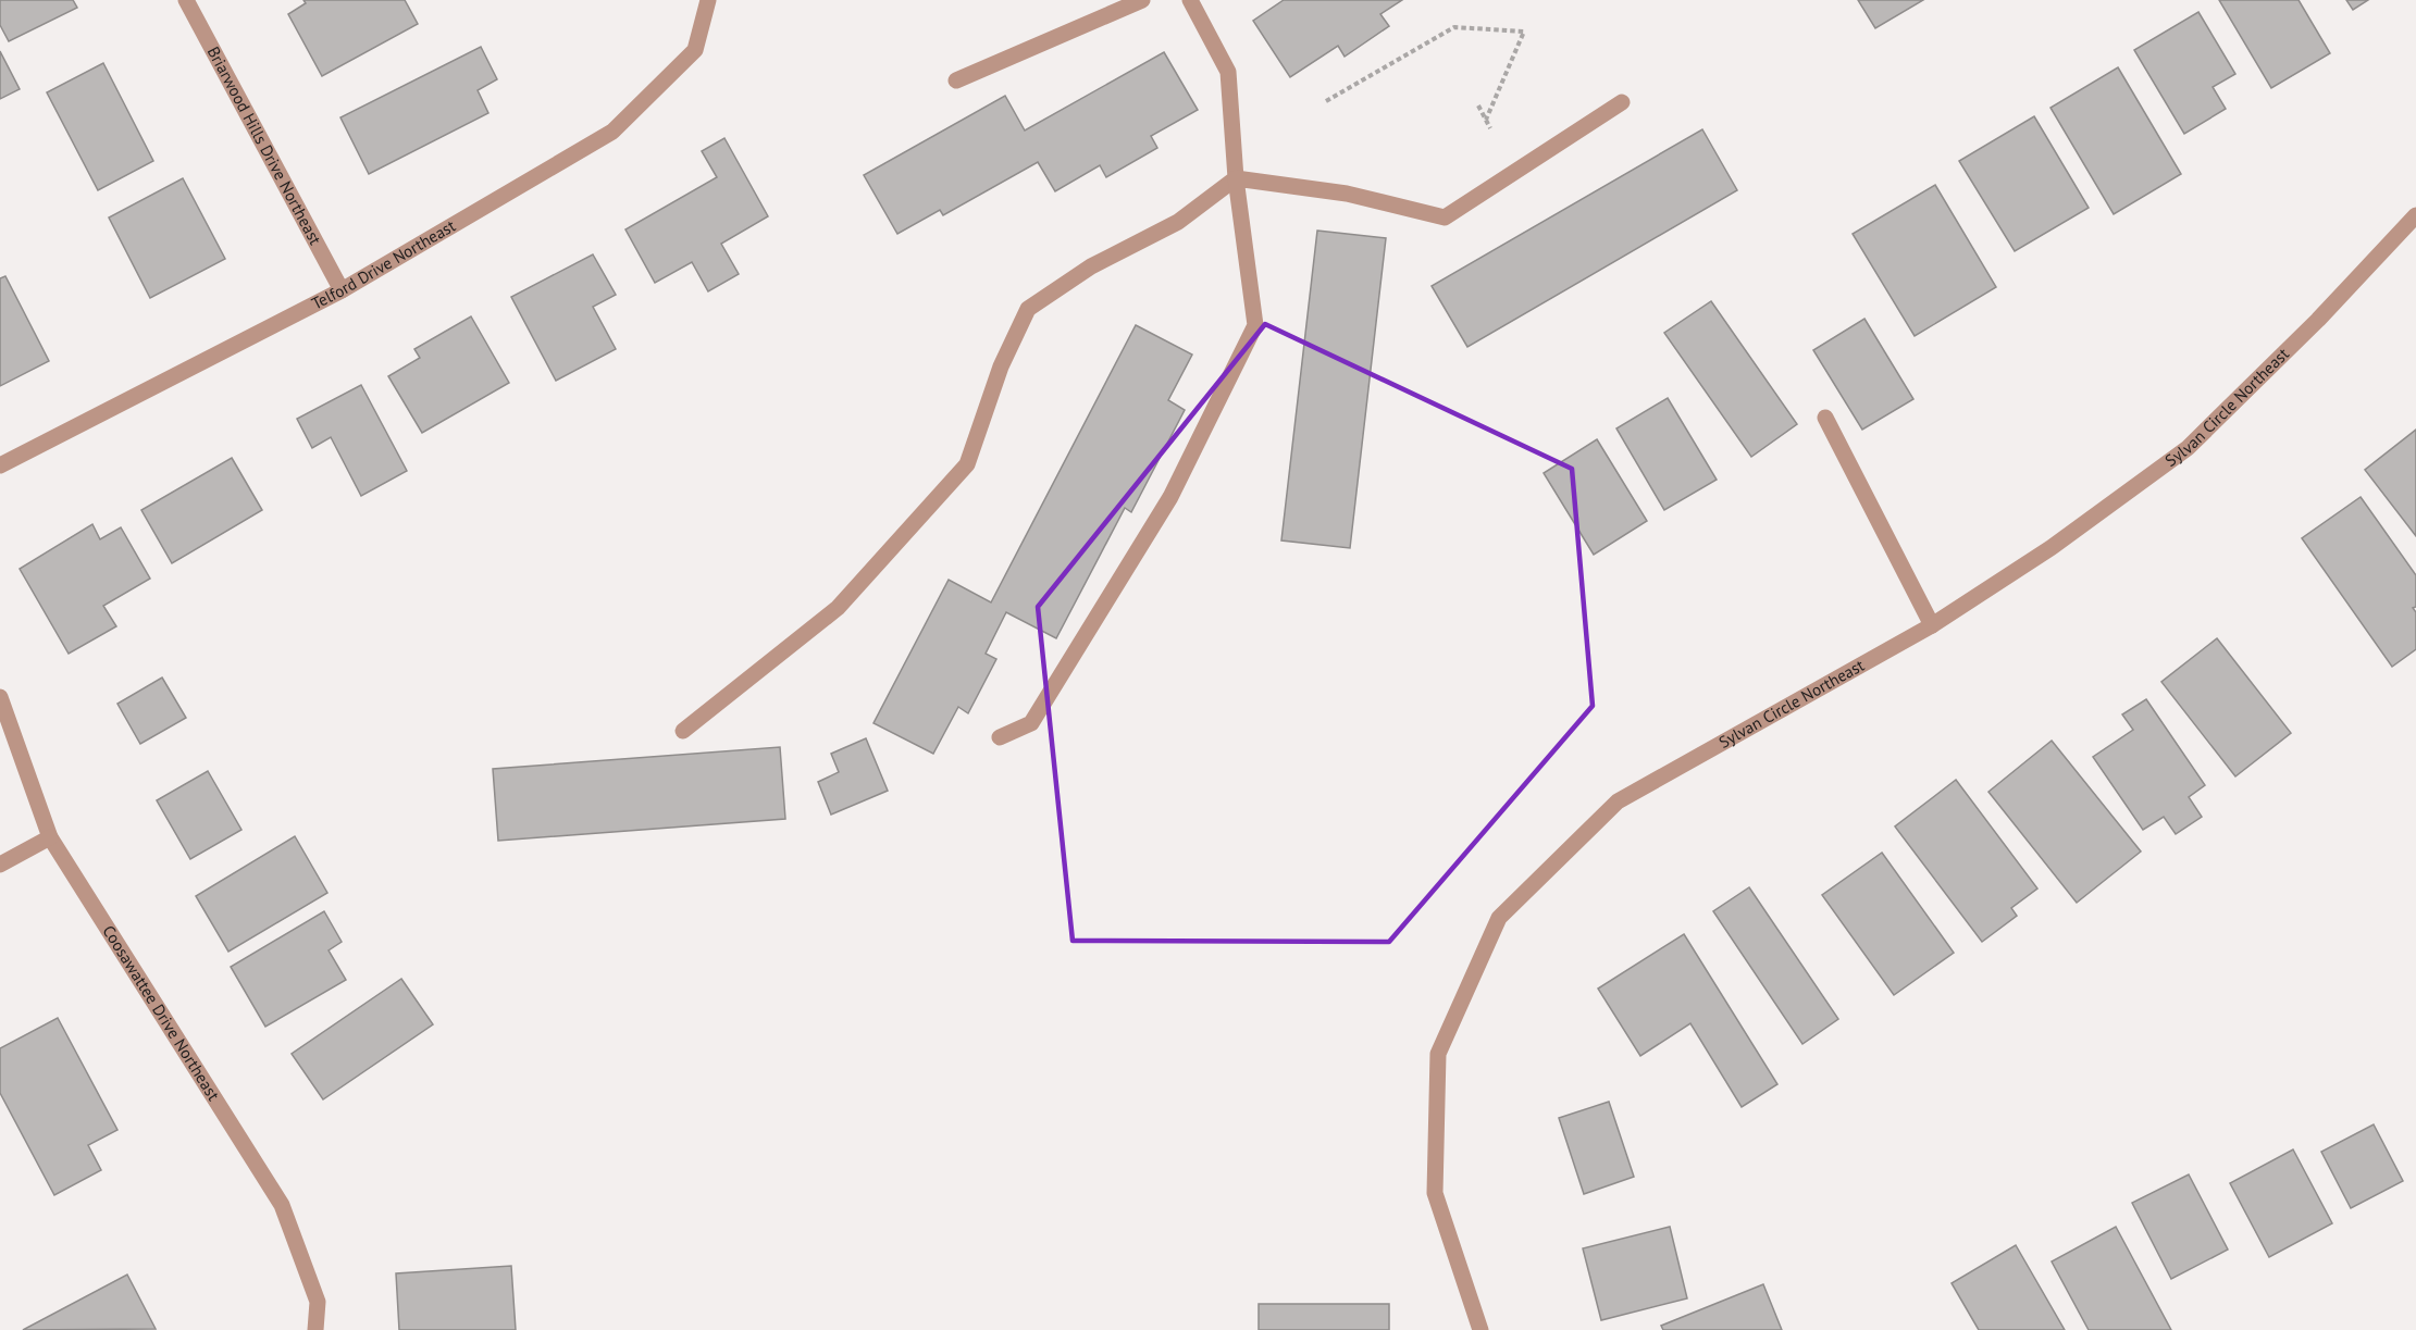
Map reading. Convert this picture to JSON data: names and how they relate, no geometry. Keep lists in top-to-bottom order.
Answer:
{
  "streets": {
    "street": [
      "Briarwood Hills Drive Northeast",
      "Telford Drive Northeast",
      "Sylvan Circle Northeast",
      "Coosawattee Drive Northeast"
    ]
  },
  "crossings": [
    ["Briarwood Hills Drive Northeast", "Telford Drive Northeast"]
  ]
}
